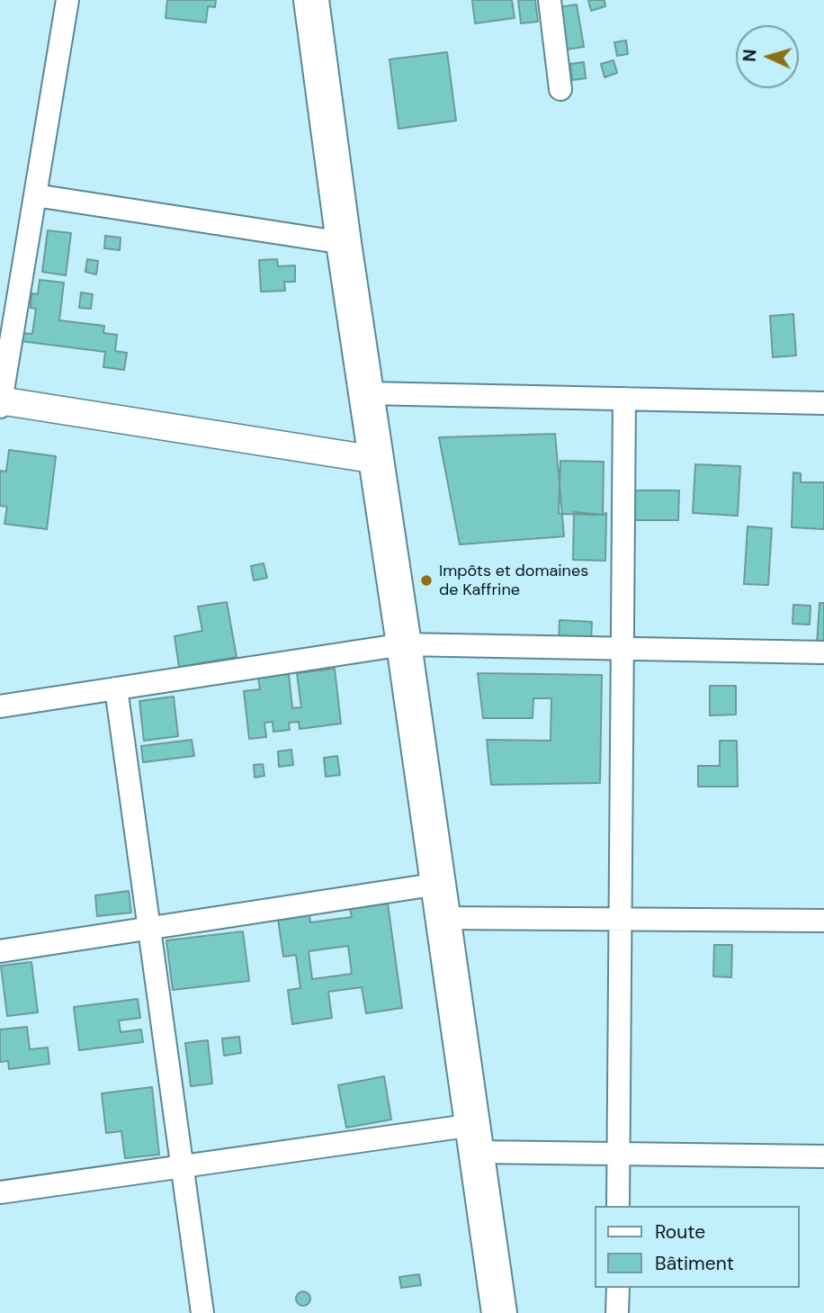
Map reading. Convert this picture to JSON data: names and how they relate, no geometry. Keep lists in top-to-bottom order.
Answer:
{
  "places": ["Impôts et domaines de Kaffrine"],
  "legend": ["Route", "Bâtiment"],
  "north": "left"
}
